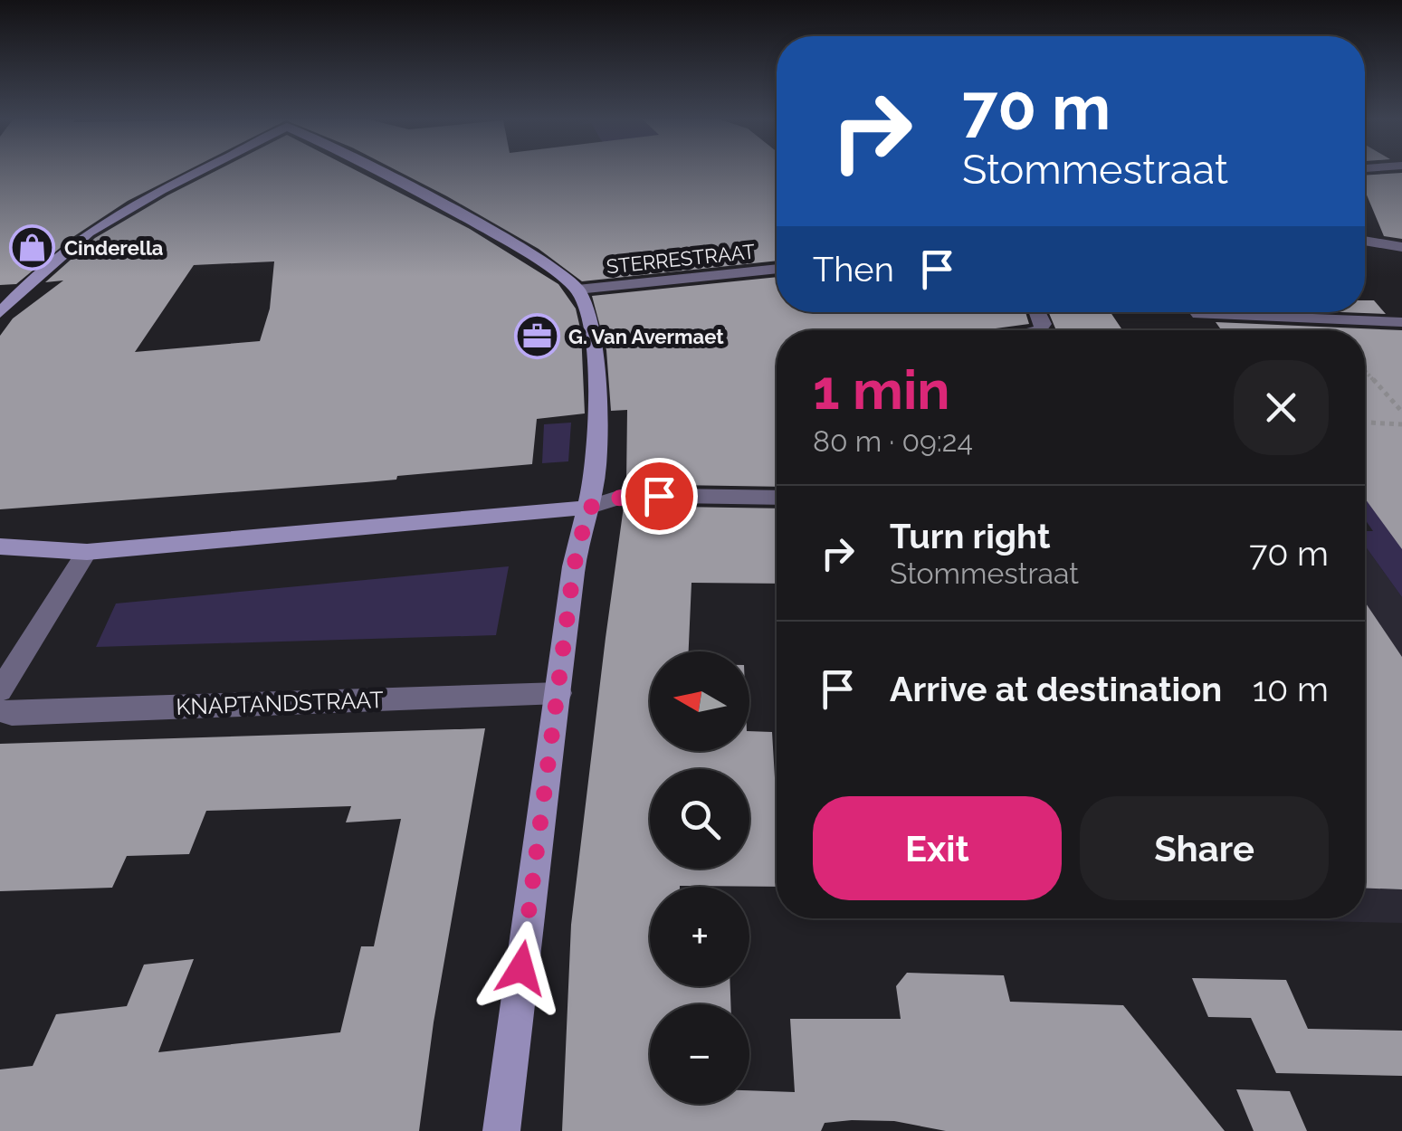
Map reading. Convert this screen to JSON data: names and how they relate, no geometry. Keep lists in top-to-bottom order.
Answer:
{
  "streets": {
    "street": ["STERRESTRAAT", "KNAPTANDSTRAAT"]
  },
  "places": {
    "shop": ["Cinderella"],
    "office": ["G. Van Avermaet"]
  },
  "north": "left",
  "page": {
    "turn": ["70 m", "Stommestraat"],
    "then": "Then",
    "heading": ["1 min", "80 m · 09:24"],
    "list": [
      {
        "name": "Turn right",
        "note": "Stommestraat",
        "value": "70 m"
      },
      {
        "name": "Arrive at destination",
        "value": "10 m"
      }
    ],
    "map_buttons": ["+", "−"],
    "buttons": ["Exit", "Share"]
  }
}
